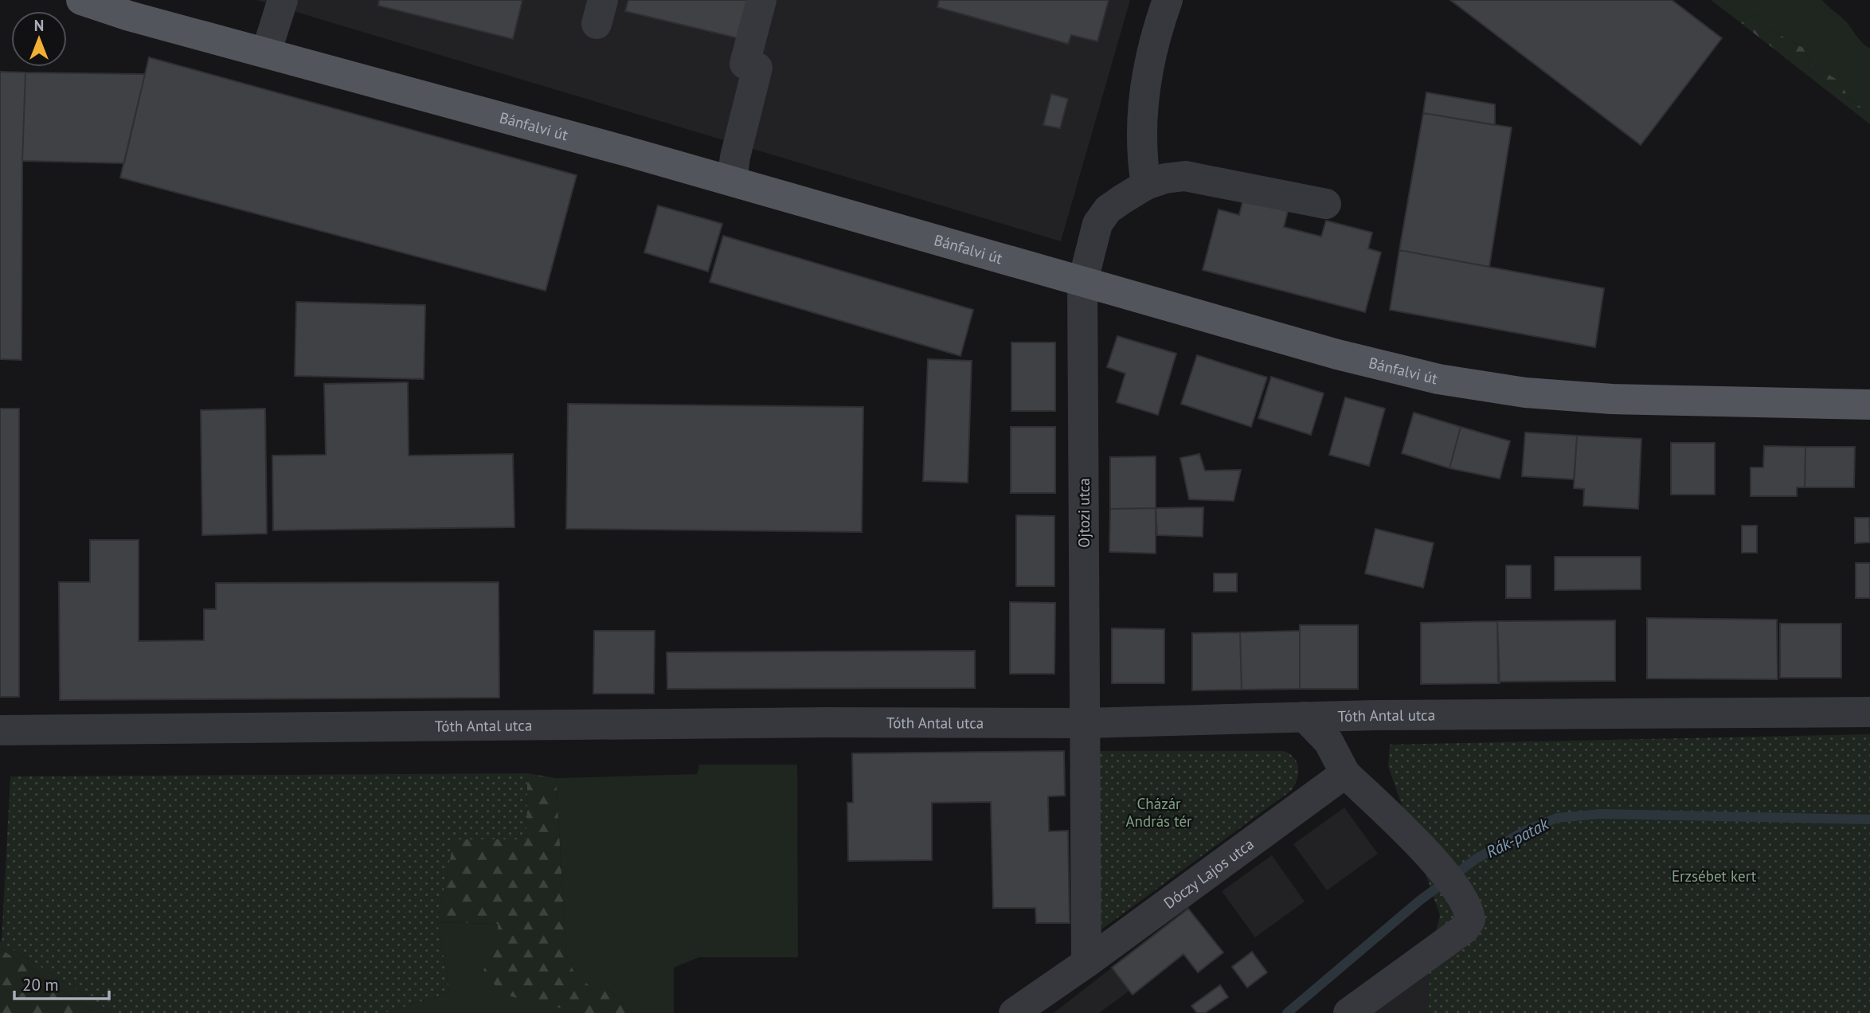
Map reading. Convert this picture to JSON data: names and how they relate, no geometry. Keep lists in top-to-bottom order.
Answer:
{
  "streets": {
    "main road": ["Bánfalvi út"],
    "street": ["Ojtozi utca", "Tóth Antal utca", "Dóczy Lajos utca"]
  },
  "crossings": [
    ["Bánfalvi út", "Ojtozi utca"],
    ["Ojtozi utca", "Tóth Antal utca"],
    ["Ojtozi utca", "Dóczy Lajos utca"]
  ],
  "water": ["Rák-patak"],
  "parks": ["Cházár András tér", "Erzsébet kert"],
  "scale_bar": "20 m",
  "north": "top"
}
